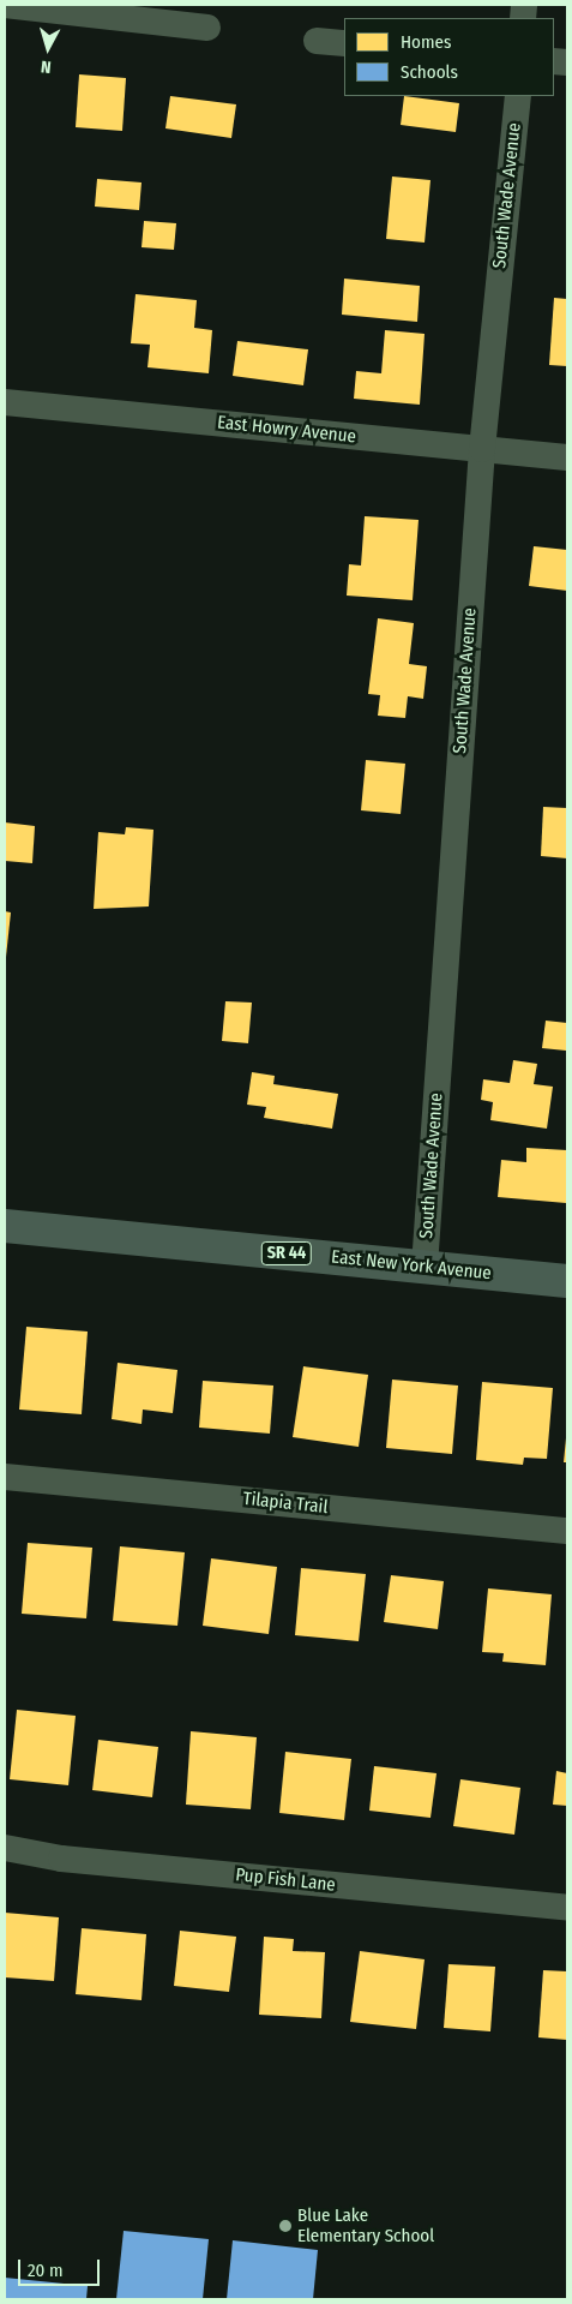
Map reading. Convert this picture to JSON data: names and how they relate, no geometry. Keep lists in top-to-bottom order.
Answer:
{
  "streets": {
    "main road": ["SR 44", "East New York Avenue"],
    "street": [
      "South Wade Avenue",
      "East Howry Avenue",
      "Tilapia Trail",
      "Pup Fish Lane"
    ]
  },
  "crossings": [
    ["South Wade Avenue", "East Howry Avenue"],
    ["South Wade Avenue", "East New York Avenue"]
  ],
  "places": ["Blue Lake Elementary School"],
  "legend": ["Homes", "Schools"],
  "scale_bar": "20 m",
  "north": "bottom"
}
